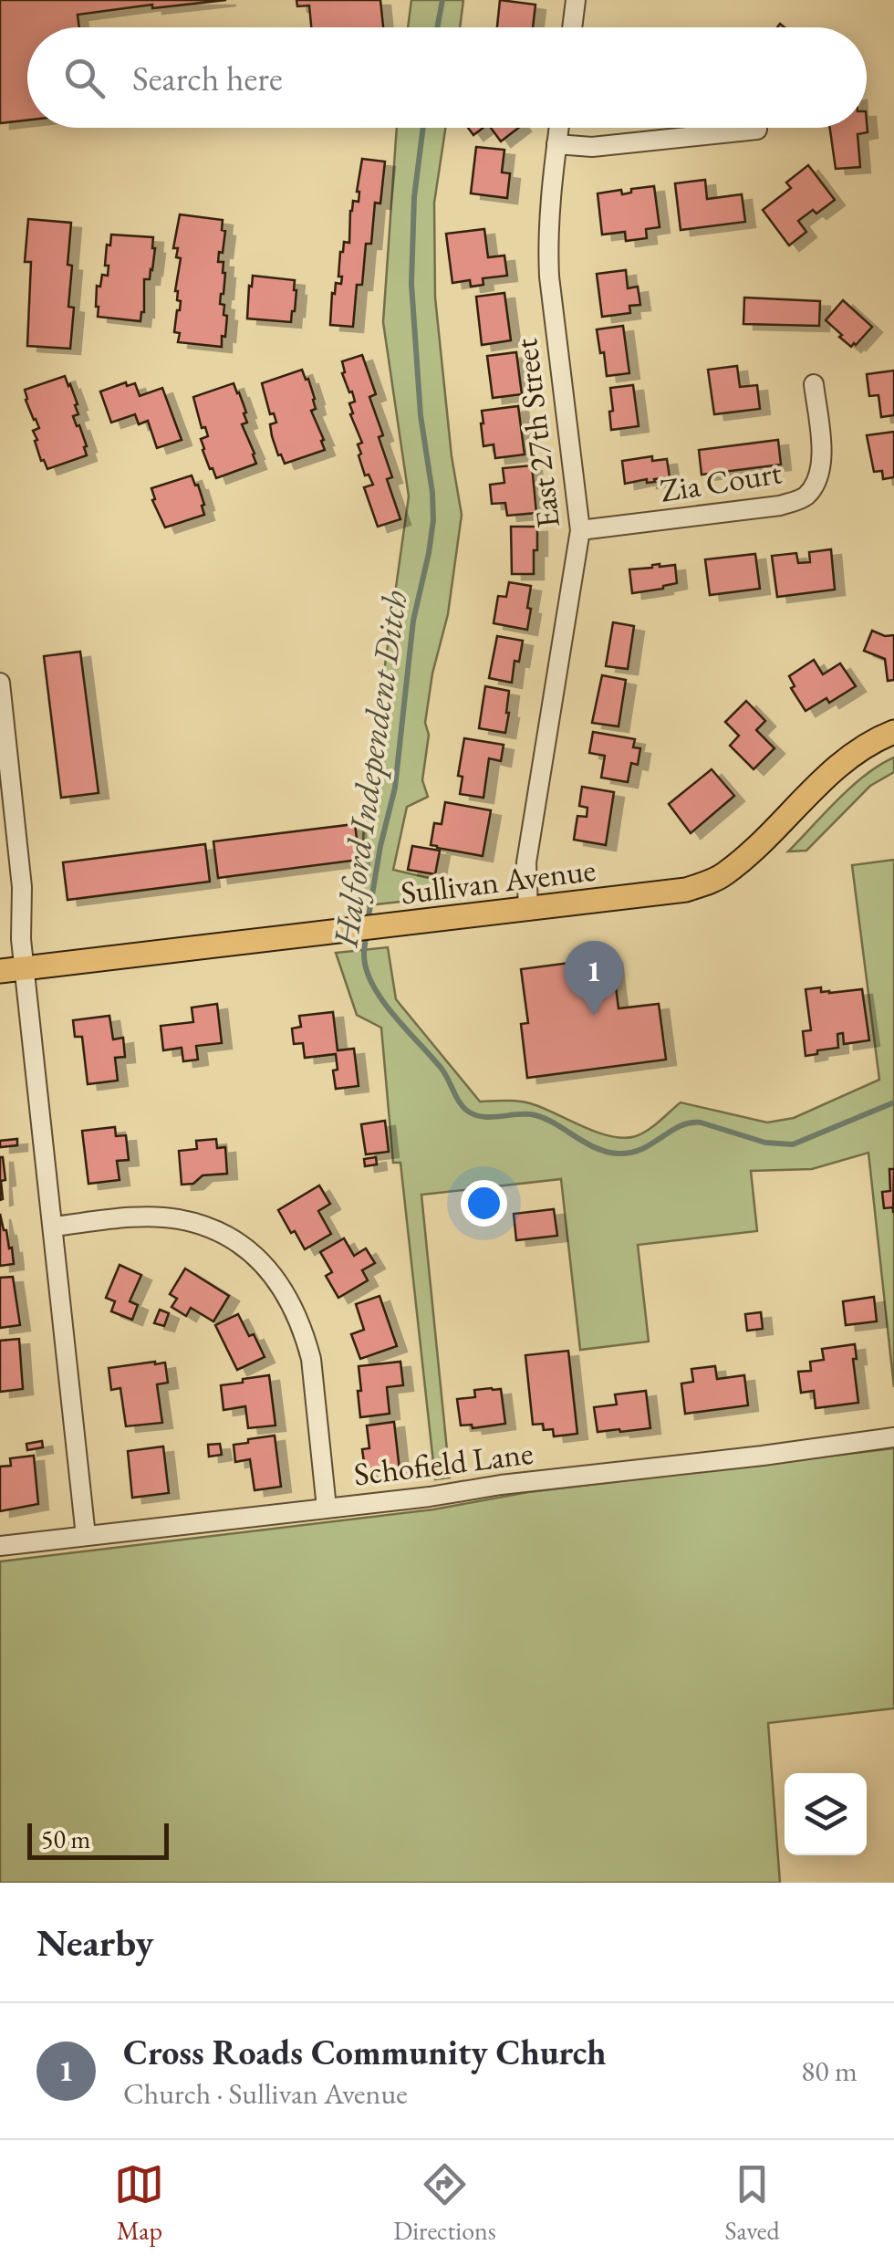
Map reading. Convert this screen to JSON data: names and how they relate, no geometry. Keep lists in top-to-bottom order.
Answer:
{
  "streets": {
    "main road": ["Sullivan Avenue"],
    "street": ["East 27th Street", "Zia Court", "Schofield Lane"]
  },
  "crossings": [
    ["East 27th Street", "Zia Court"],
    ["East 27th Street", "Sullivan Avenue"]
  ],
  "water": ["Halford Independent Ditch"],
  "scale_bar": "50 m",
  "page": {
    "search": "Search here",
    "pins": "1",
    "scale": "50 m",
    "heading": "Nearby",
    "list": [
      {
        "mark": "1",
        "name": "Cross Roads Community Church",
        "note": "Church · Sullivan Avenue",
        "value": "80 m"
      }
    ],
    "nav": ["Map", "Directions", "Saved"]
  }
}
